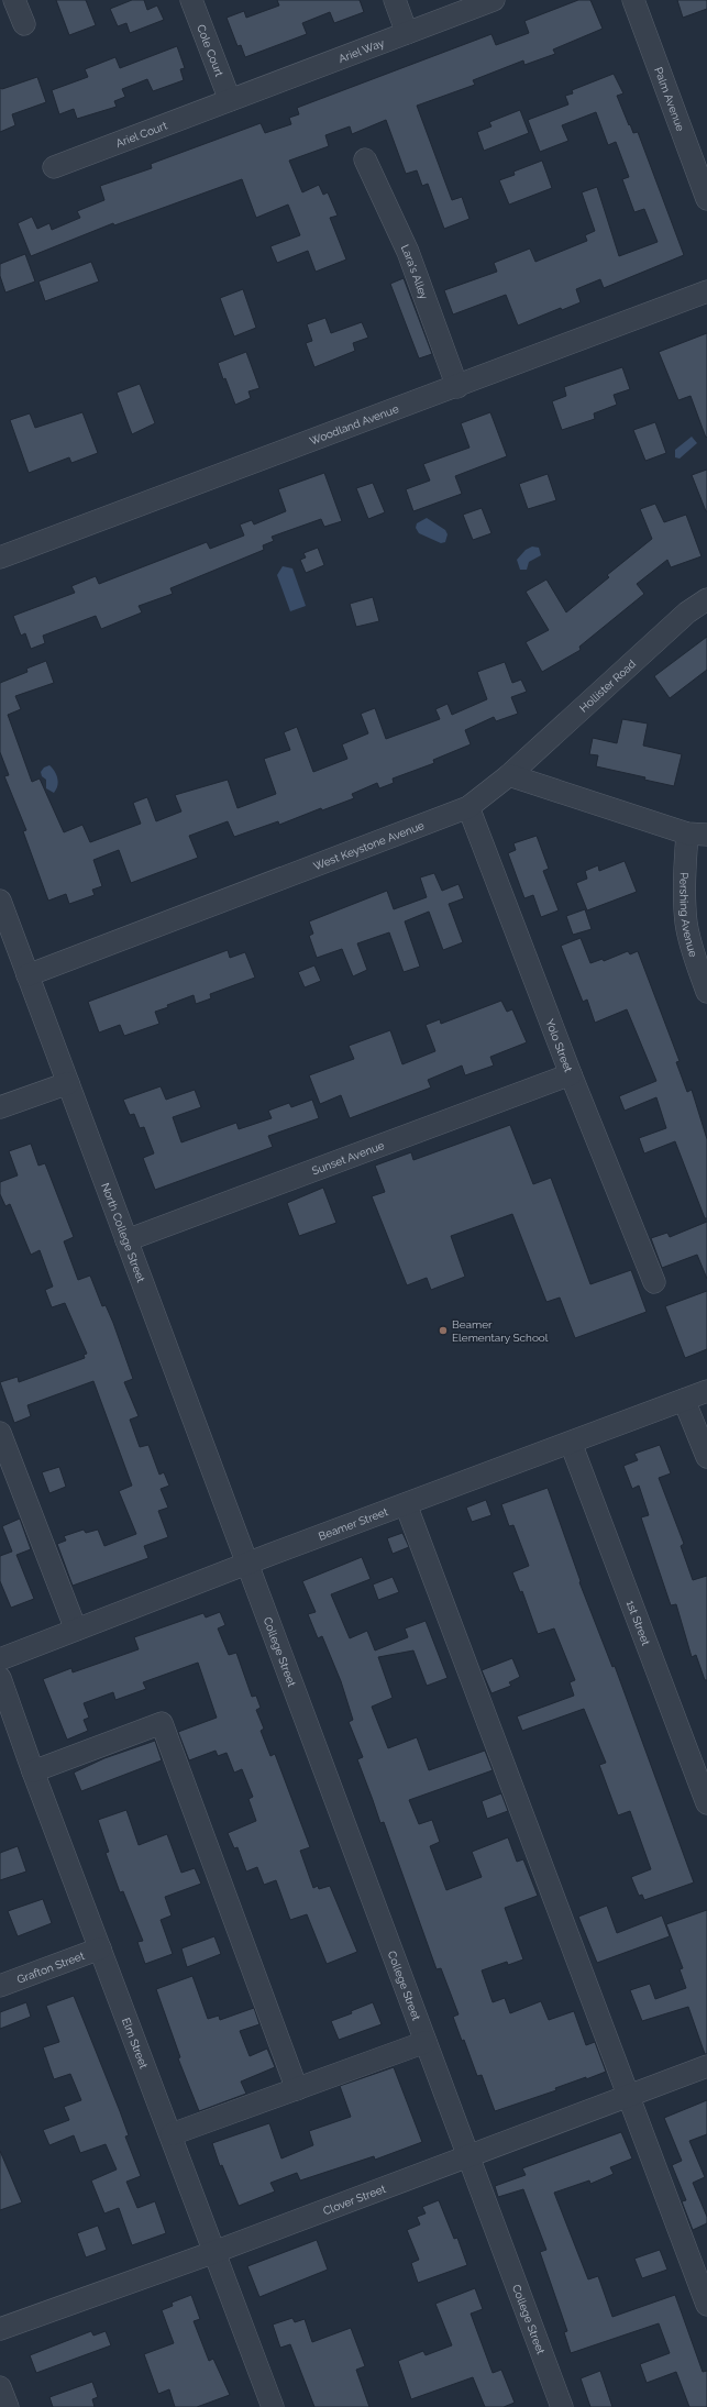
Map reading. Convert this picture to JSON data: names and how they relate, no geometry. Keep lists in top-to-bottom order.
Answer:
{
  "streets": {
    "street": [
      "Cole Court",
      "Ariel Way",
      "Palm Avenue",
      "Ariel Court",
      "Lara's Alley",
      "Woodland Avenue",
      "Hollister Road",
      "West Keystone Avenue",
      "Pershing Avenue",
      "Yolo Street",
      "Sunset Avenue",
      "North College Street",
      "Beamer Street",
      "1st Street",
      "College Street",
      "Grafton Street",
      "Elm Street",
      "Clover Street"
    ]
  },
  "crossings": [
    ["Cole Court", "Ariel Way"],
    ["Cole Court", "Ariel Court"],
    ["Ariel Way", "Ariel Court"],
    ["Lara's Alley", "Woodland Avenue"],
    ["Hollister Road", "West Keystone Avenue"],
    ["West Keystone Avenue", "Yolo Street"],
    ["West Keystone Avenue", "North College Street"],
    ["Yolo Street", "Sunset Avenue"],
    ["Sunset Avenue", "North College Street"],
    ["North College Street", "Beamer Street"],
    ["North College Street", "College Street"],
    ["Beamer Street", "1st Street"],
    ["Beamer Street", "College Street"],
    ["College Street", "Clover Street"],
    ["Grafton Street", "Elm Street"],
    ["Elm Street", "Clover Street"]
  ],
  "places": ["Beamer Elementary School"]
}
